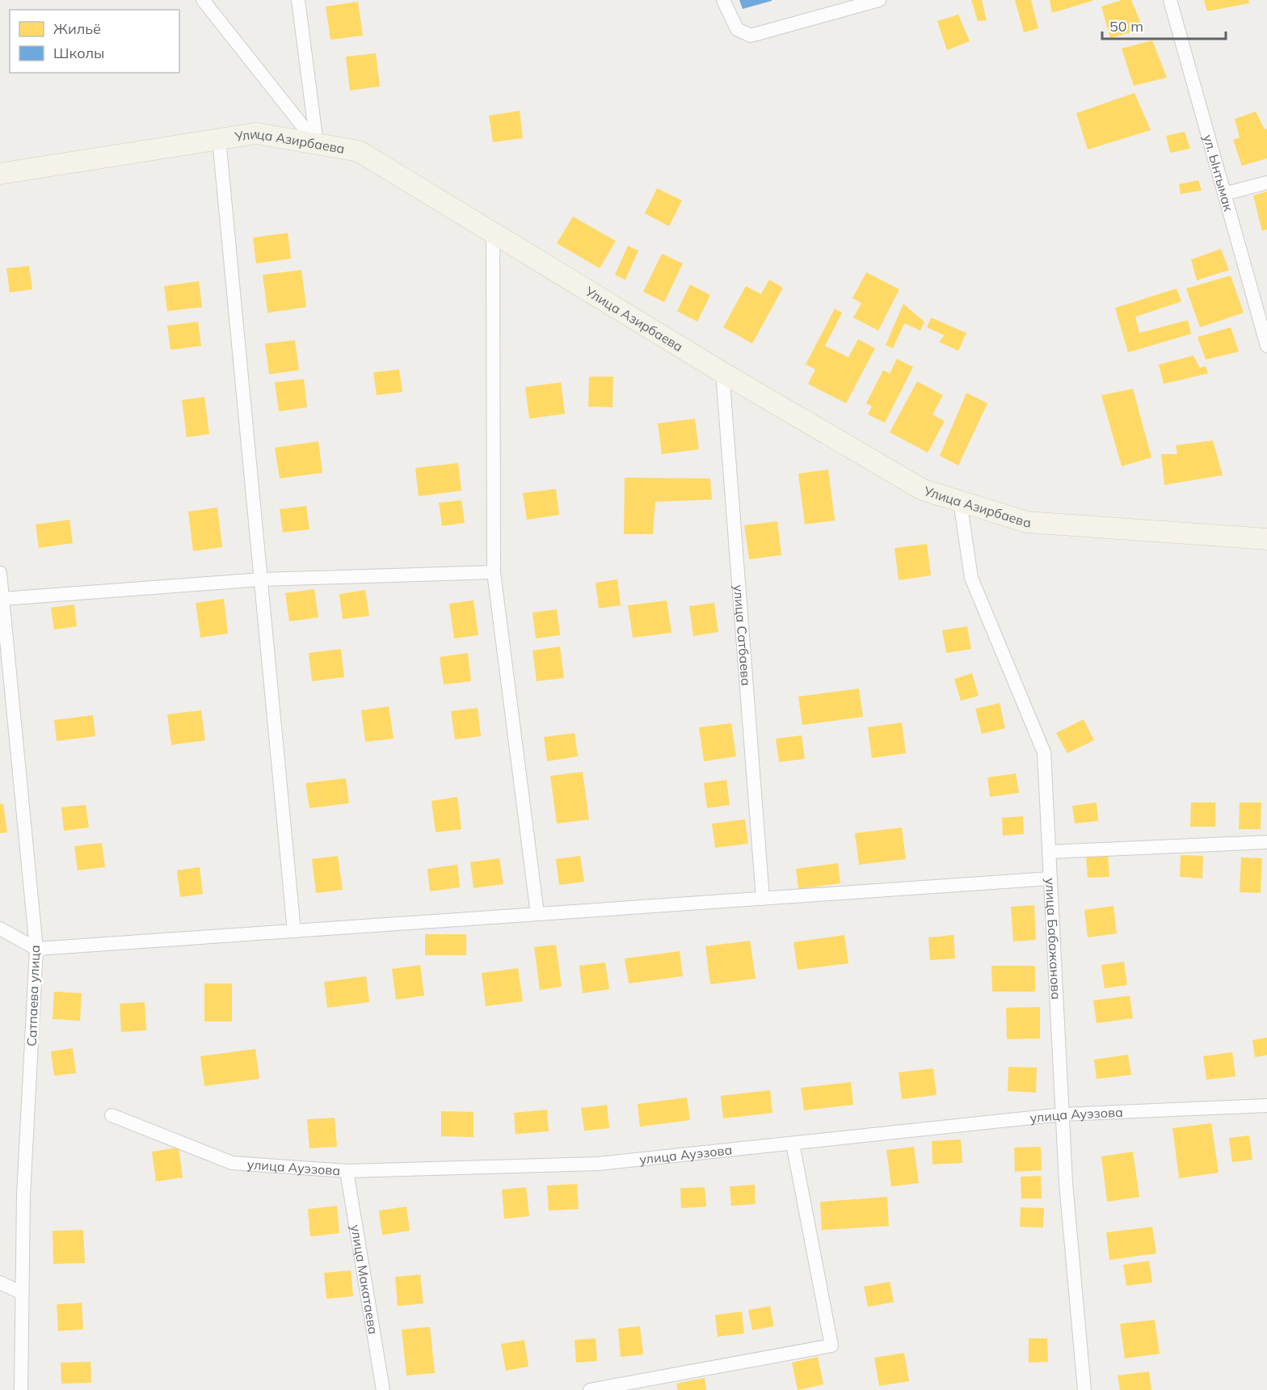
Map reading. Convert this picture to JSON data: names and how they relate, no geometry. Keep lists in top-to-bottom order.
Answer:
{
  "streets": {
    "main road": ["Улица Азирбаева"],
    "street": [
      "ул. Ынтымак",
      "улица Сатбаева",
      "улица Бабажанова",
      "Сатпаева улица",
      "улица Ауэзова",
      "улица Макатаева"
    ]
  },
  "crossings": [
    ["Улица Азирбаева", "улица Сатбаева"],
    ["Улица Азирбаева", "улица Бабажанова"],
    ["улица Бабажанова", "улица Ауэзова"],
    ["улица Ауэзова", "улица Макатаева"]
  ],
  "legend": ["Жильё", "Школы"],
  "scale_bar": "50 m"
}
